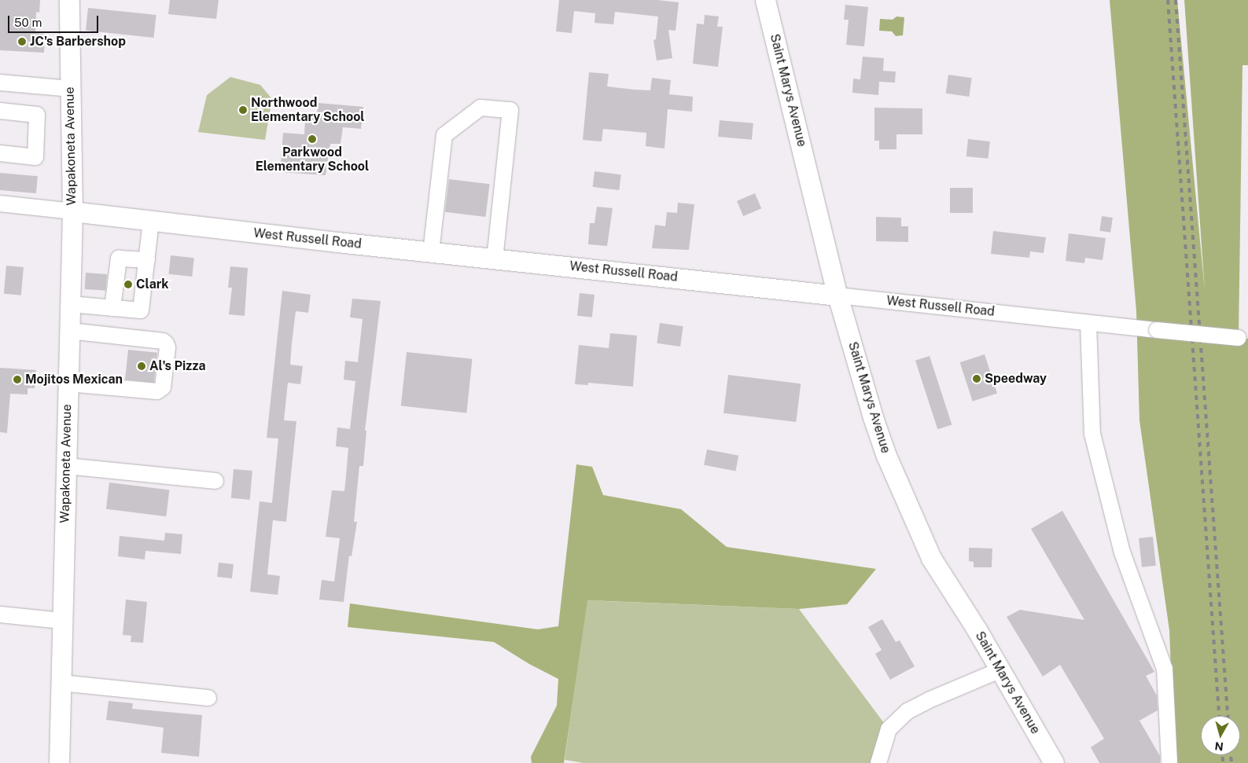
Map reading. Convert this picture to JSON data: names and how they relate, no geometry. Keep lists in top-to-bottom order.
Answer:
{
  "streets": {
    "main road": ["Saint Marys Avenue", "Wapakoneta Avenue", "West Russell Road"]
  },
  "crossings": [
    ["Saint Marys Avenue", "West Russell Road"],
    ["Wapakoneta Avenue", "West Russell Road"]
  ],
  "places": [
    "JC's Barbershop",
    "Northwood Elementary School",
    "Parkwood Elementary School",
    "Clark",
    "Al's Pizza",
    "Speedway",
    "Mojitos Mexican"
  ],
  "scale_bar": "50 m",
  "north": "bottom"
}
